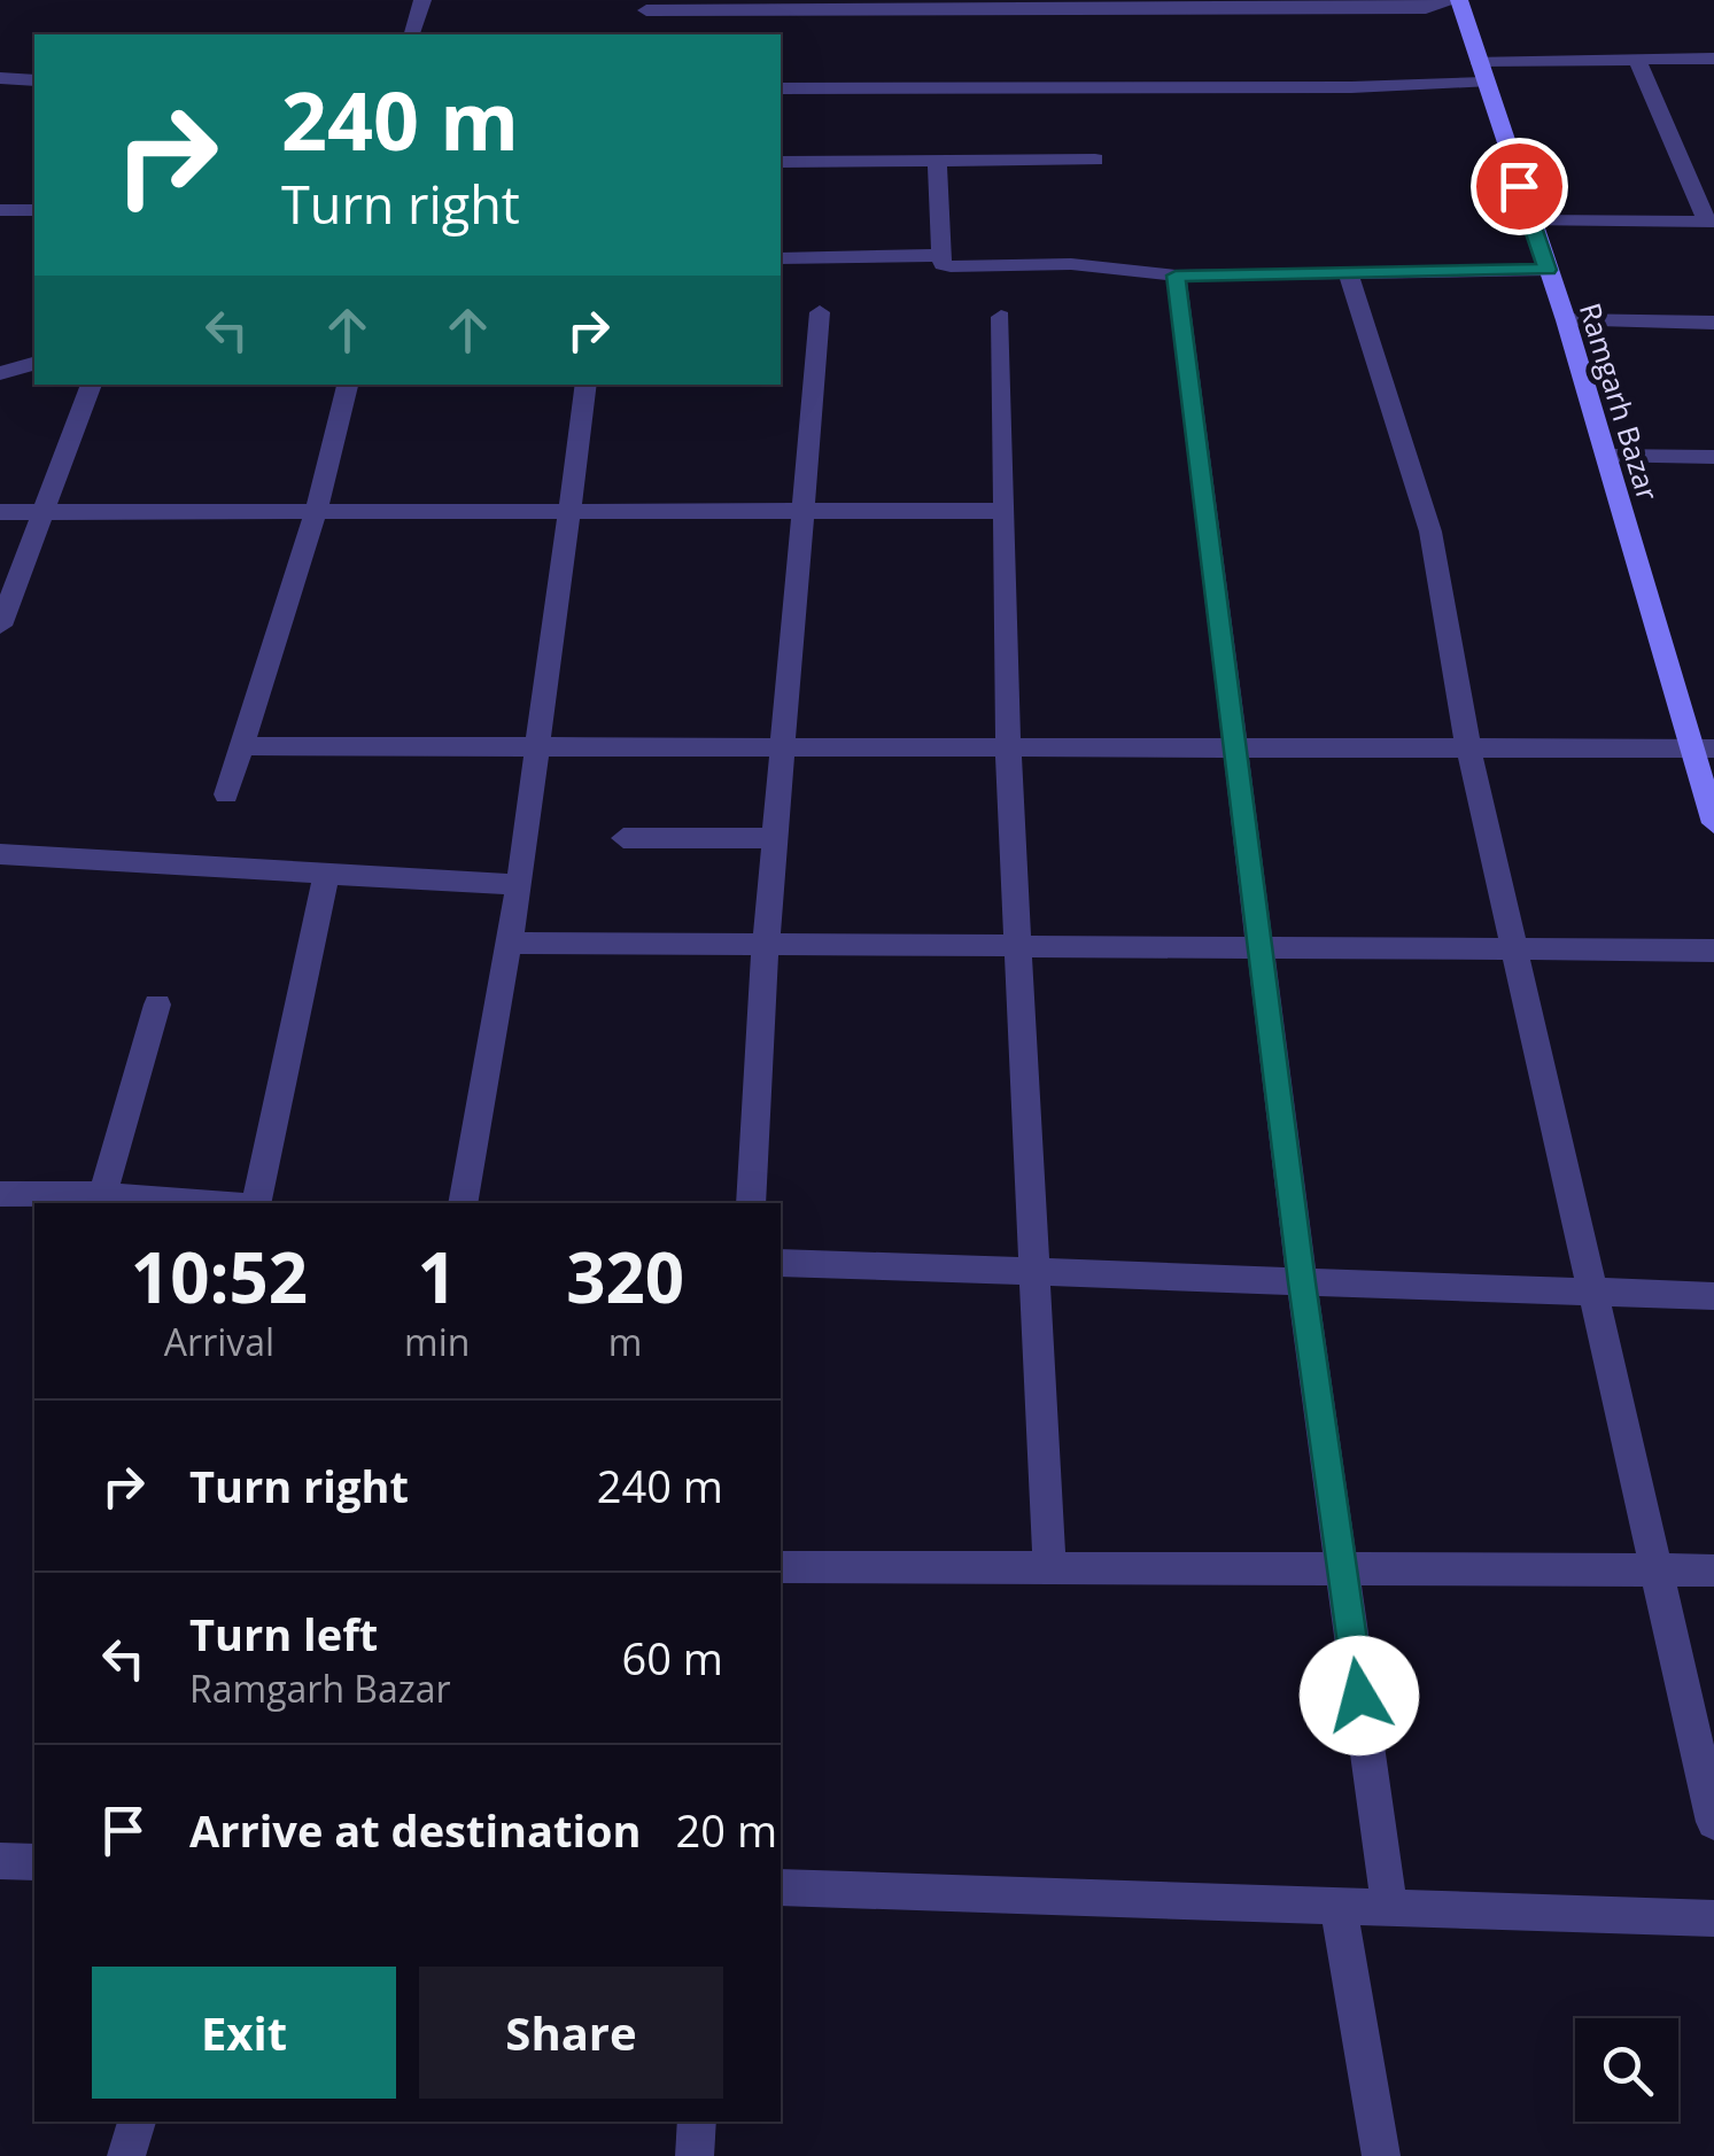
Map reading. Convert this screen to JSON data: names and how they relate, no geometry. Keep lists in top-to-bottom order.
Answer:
{
  "streets": {
    "street": ["Ramgarh Bazar"]
  },
  "page": {
    "turn": ["240 m", "Turn right"],
    "eta": [
      "10:52",
      "Arrival",
      "1",
      "min",
      "320",
      "m"
    ],
    "list": [
      {
        "name": "Turn right",
        "value": "240 m"
      },
      {
        "name": "Turn left",
        "note": "Ramgarh Bazar",
        "value": "60 m"
      },
      {
        "name": "Arrive at destination",
        "value": "20 m"
      }
    ],
    "buttons": ["Exit", "Share"]
  }
}
